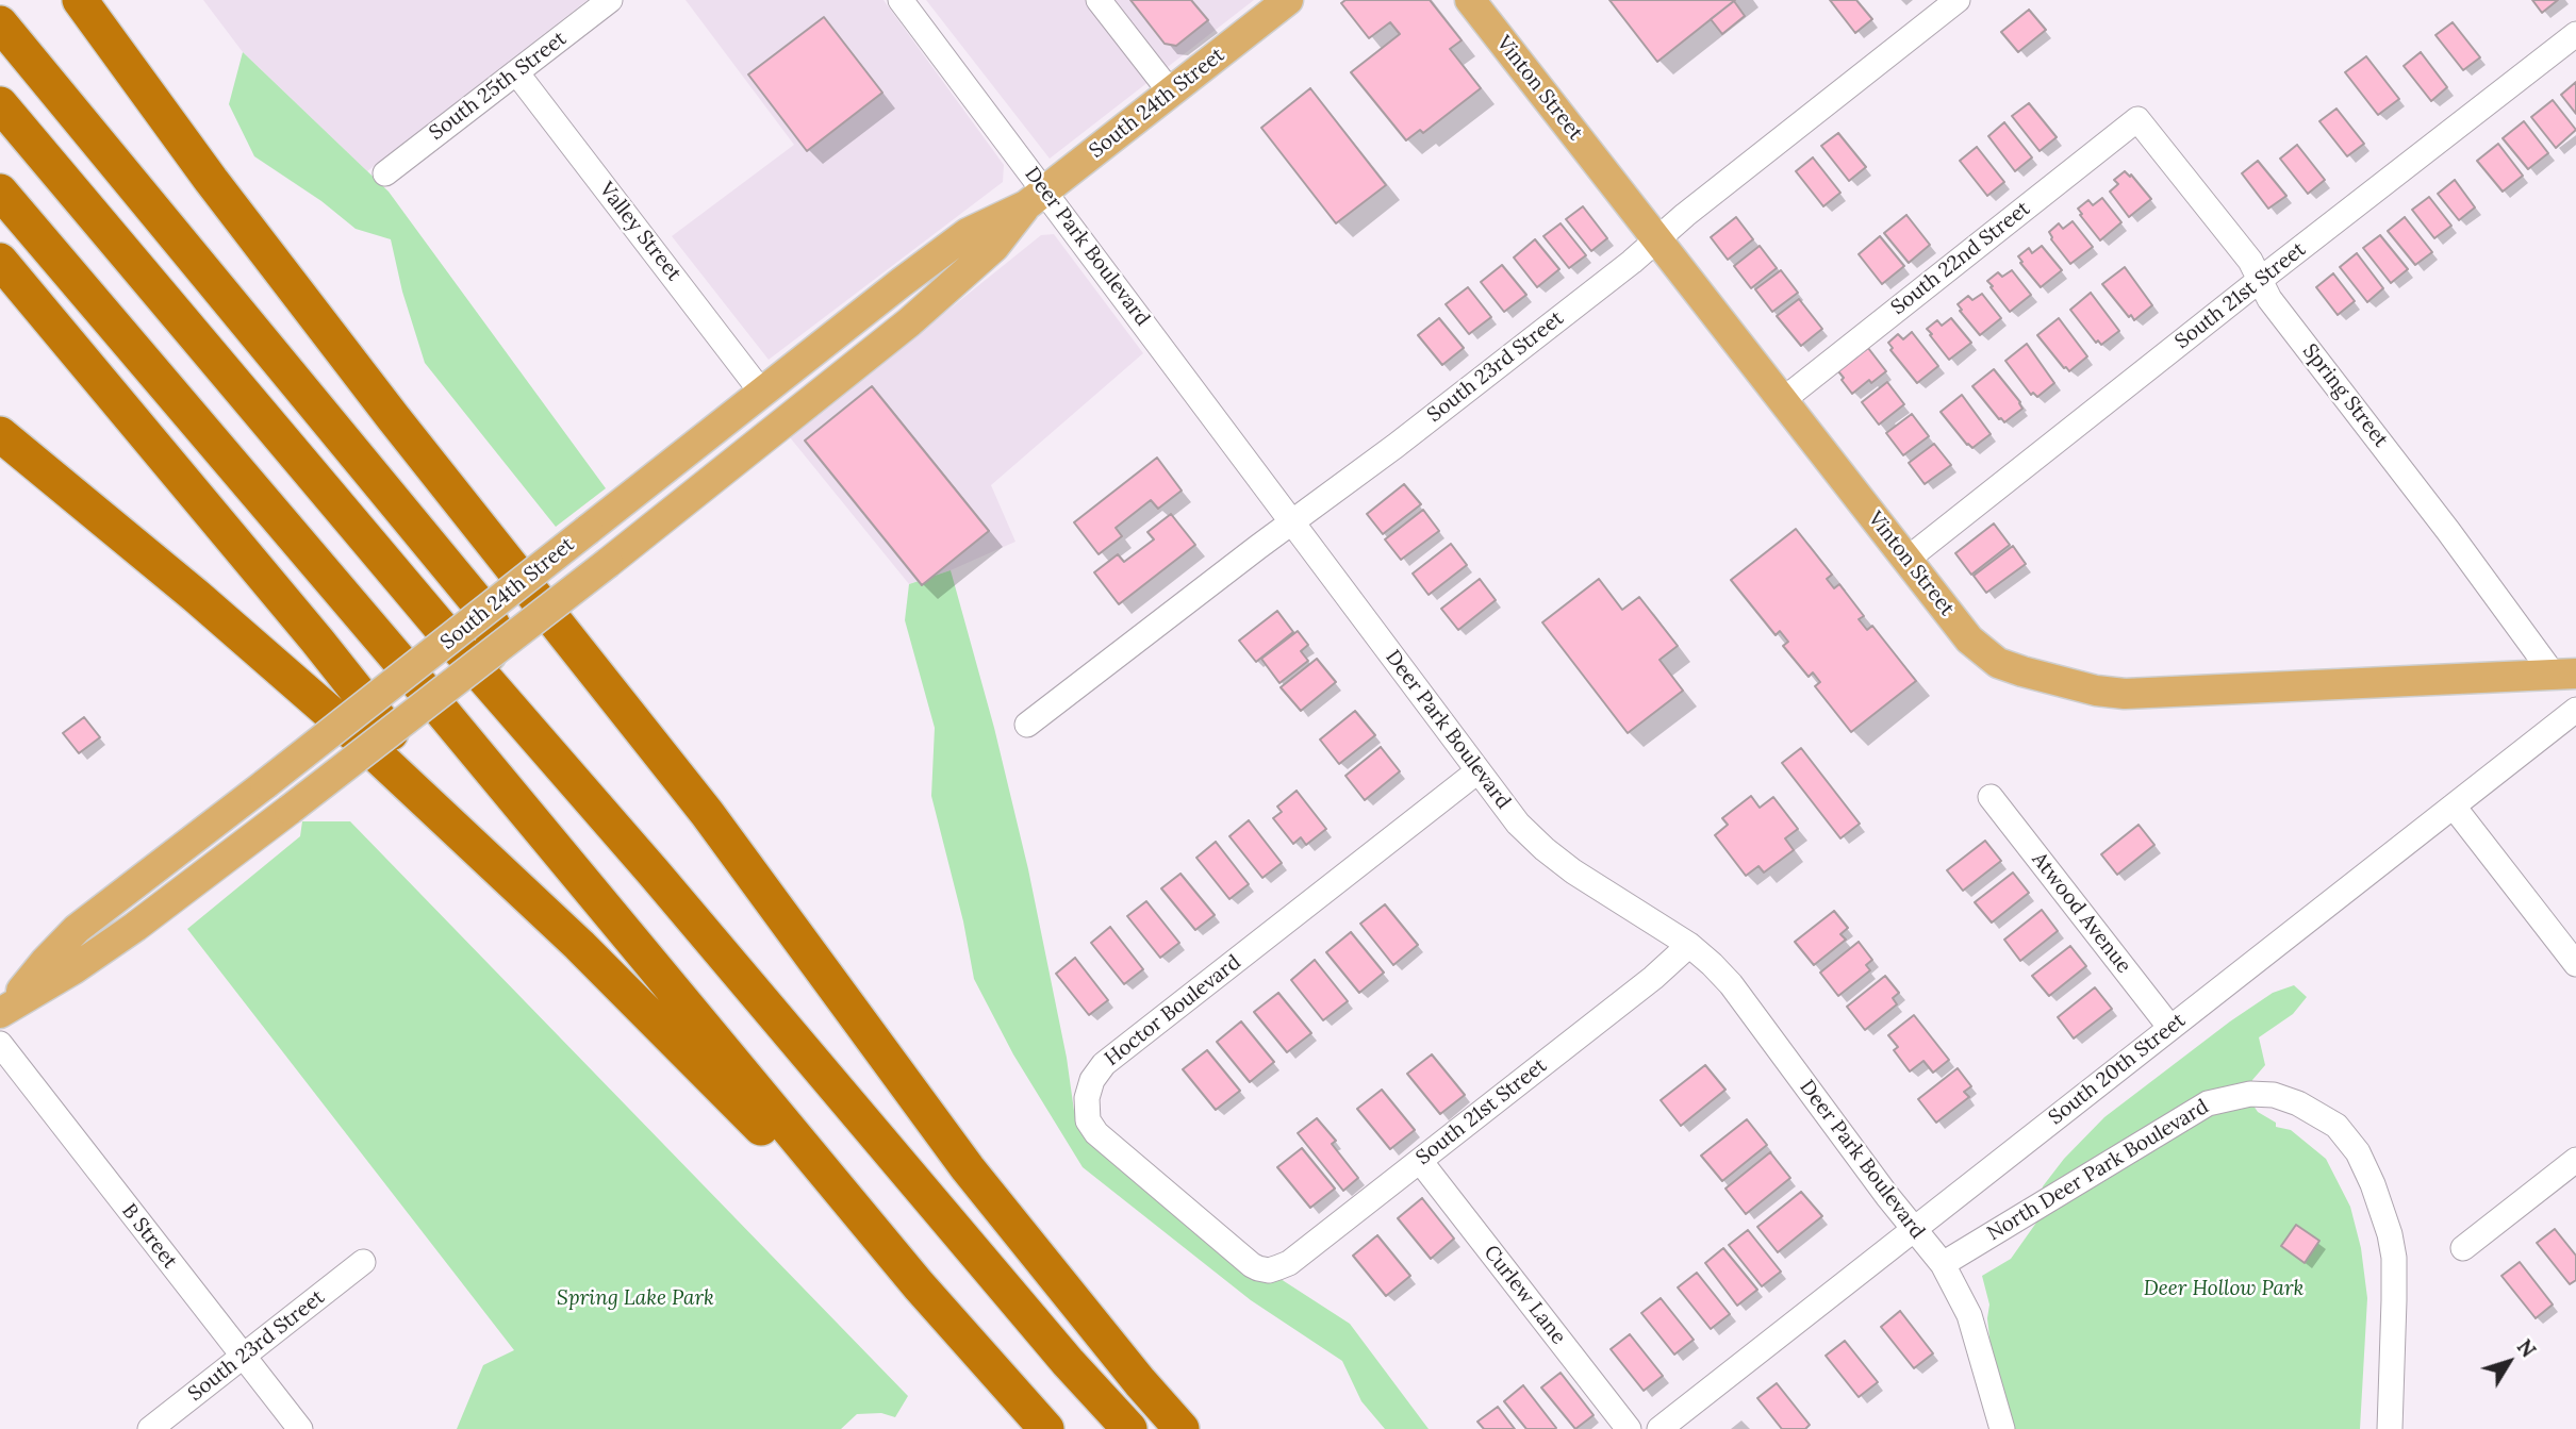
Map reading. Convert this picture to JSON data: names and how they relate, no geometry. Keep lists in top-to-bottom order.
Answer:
{
  "streets": {
    "main road": ["Vinton Street", "South 24th Street"],
    "street": [
      "South 25th Street",
      "Valley Street",
      "Deer Park Boulevard",
      "South 22nd Street",
      "South 21st Street",
      "South 23rd Street",
      "Spring Street",
      "Atwood Avenue",
      "Hoctor Boulevard",
      "South 20th Street",
      "North Deer Park Boulevard",
      "B Street",
      "Curlew Lane"
    ]
  },
  "crossings": [
    ["South 25th Street", "Valley Street"],
    ["Vinton Street", "South 22nd Street"],
    ["Vinton Street", "South 21st Street"],
    ["Vinton Street", "South 23rd Street"],
    ["Vinton Street", "Spring Street"],
    ["South 24th Street", "Valley Street"],
    ["South 24th Street", "Deer Park Boulevard"],
    ["Deer Park Boulevard", "South 21st Street"],
    ["Deer Park Boulevard", "South 23rd Street"],
    ["Deer Park Boulevard", "Hoctor Boulevard"],
    ["Deer Park Boulevard", "South 20th Street"],
    ["Deer Park Boulevard", "North Deer Park Boulevard"],
    ["South 22nd Street", "Spring Street"],
    ["South 21st Street", "Spring Street"],
    ["South 21st Street", "Hoctor Boulevard"],
    ["South 21st Street", "Curlew Lane"],
    ["South 23rd Street", "B Street"],
    ["Atwood Avenue", "South 20th Street"]
  ],
  "parks": ["Deer Hollow Park", "Spring Lake Park"],
  "north": "top right"
}
